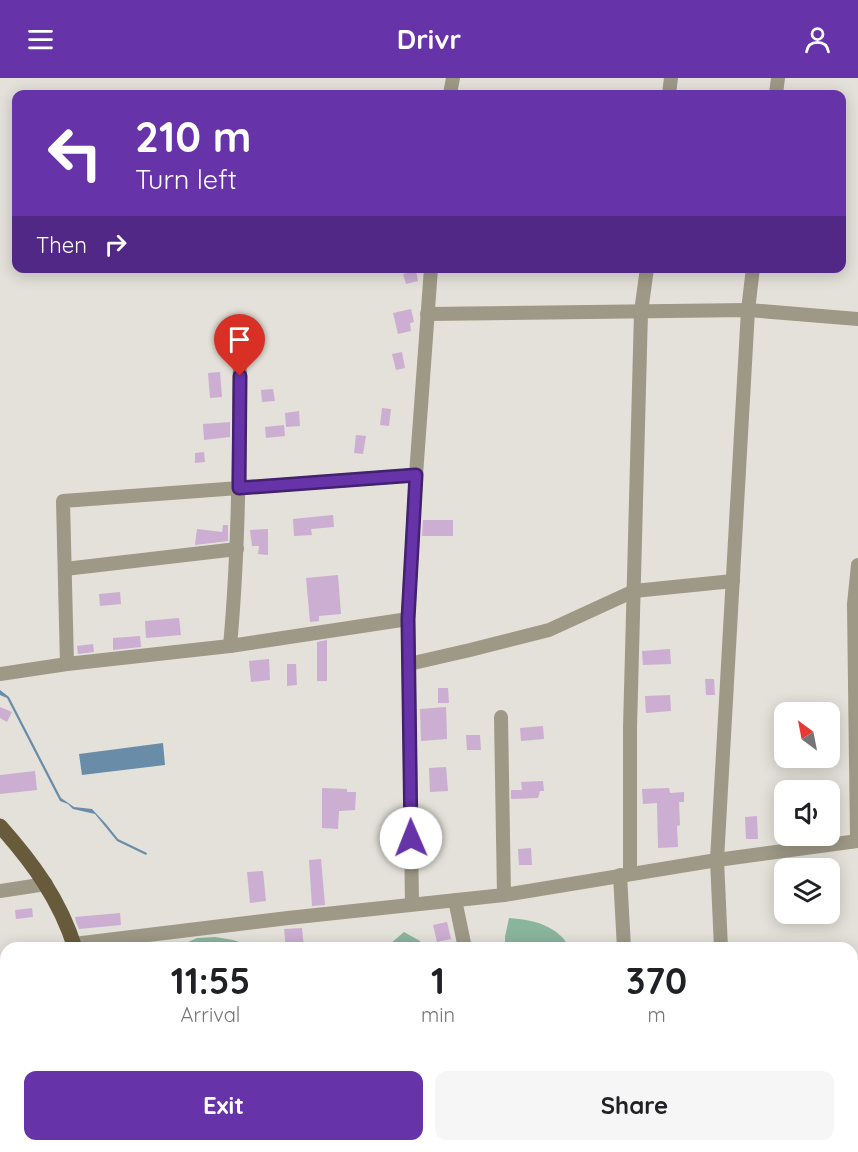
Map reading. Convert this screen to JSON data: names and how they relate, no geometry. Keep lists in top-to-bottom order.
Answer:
{
  "north": "top left",
  "page": {
    "header": "Drivr",
    "turn": ["210 m", "Turn left"],
    "then": "Then",
    "eta": [
      "11:55",
      "Arrival",
      "1",
      "min",
      "370",
      "m"
    ],
    "buttons": ["Exit", "Share"]
  }
}
